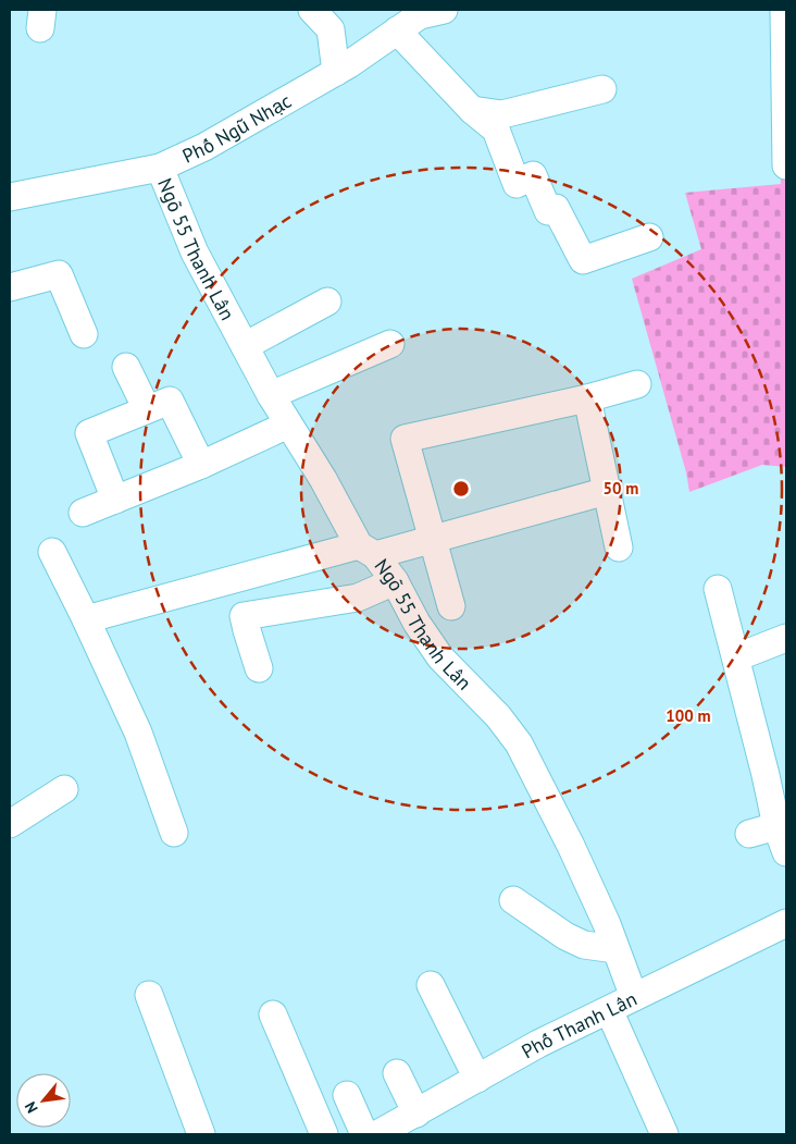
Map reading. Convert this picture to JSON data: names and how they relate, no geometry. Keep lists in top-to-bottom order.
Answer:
{
  "streets": {
    "street": ["Phố Ngũ Nhạc", "Ngõ 55 Thanh Lân", "Phố Thanh Lân"]
  },
  "crossings": [
    ["Phố Ngũ Nhạc", "Ngõ 55 Thanh Lân"],
    ["Ngõ 55 Thanh Lân", "Phố Thanh Lân"]
  ],
  "north": "bottom left",
  "rings": ["50 m", "100 m"]
}
